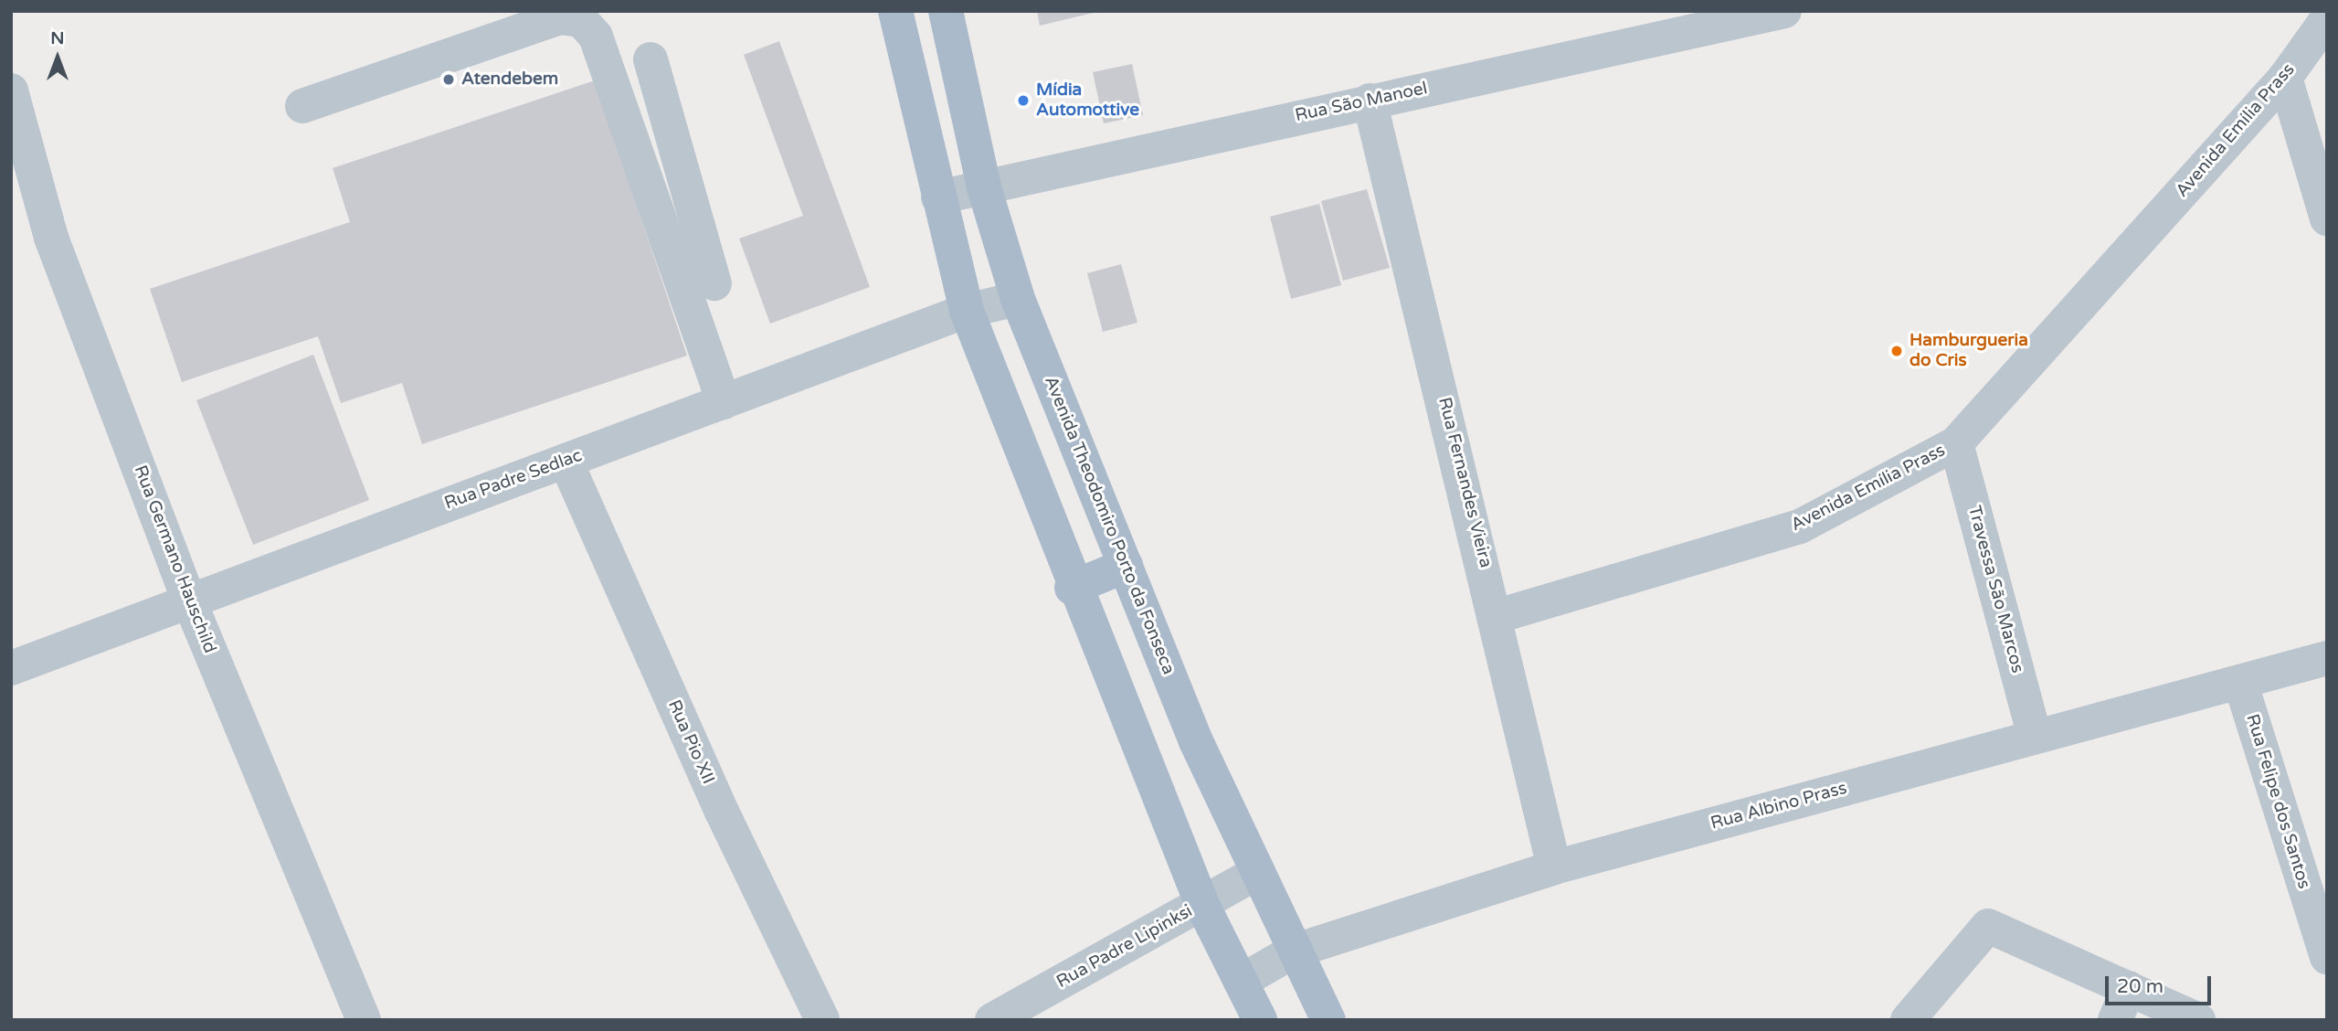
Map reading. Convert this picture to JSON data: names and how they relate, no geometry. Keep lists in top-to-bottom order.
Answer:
{
  "streets": {
    "main road": ["Avenida Theodomiro Porto da Fonseca"],
    "street": [
      "Rua São Manoel",
      "Avenida Emília Prass",
      "Rua Padre Sedlac",
      "Rua Fernandes Vieira",
      "Rua Germano Hauschild",
      "Travessa São Marcos",
      "Rua Pio XII",
      "Rua Felipe dos Santos",
      "Rua Albino Prass",
      "Rua Padre Lipinksi"
    ]
  },
  "crossings": [
    ["Rua São Manoel", "Rua Fernandes Vieira"],
    ["Rua São Manoel", "Avenida Theodomiro Porto da Fonseca"],
    ["Avenida Emília Prass", "Rua Fernandes Vieira"],
    ["Avenida Emília Prass", "Travessa São Marcos"],
    ["Rua Padre Sedlac", "Avenida Theodomiro Porto da Fonseca"],
    ["Rua Padre Sedlac", "Rua Germano Hauschild"],
    ["Rua Padre Sedlac", "Rua Pio XII"],
    ["Rua Fernandes Vieira", "Rua Albino Prass"],
    ["Avenida Theodomiro Porto da Fonseca", "Rua Albino Prass"],
    ["Avenida Theodomiro Porto da Fonseca", "Rua Padre Lipinksi"],
    ["Travessa São Marcos", "Rua Albino Prass"],
    ["Rua Felipe dos Santos", "Rua Albino Prass"]
  ],
  "places": ["Atendebem", "Mídia Automottive", "Hamburgueria do Cris"],
  "scale_bar": "20 m",
  "north": "top"
}
